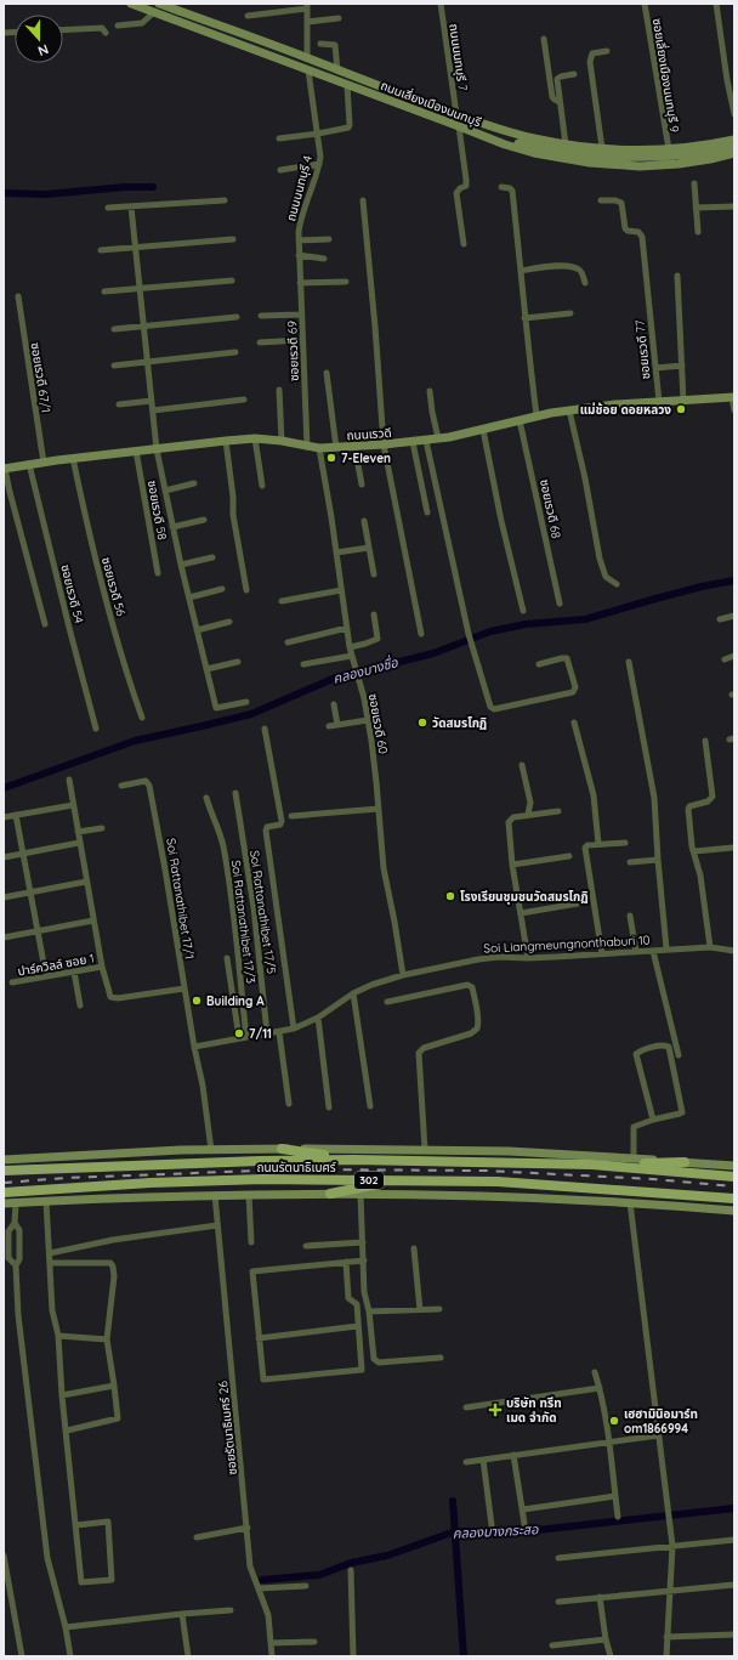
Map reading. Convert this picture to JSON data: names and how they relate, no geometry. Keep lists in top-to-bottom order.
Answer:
{
  "streets": {
    "main road": [
      "ถนนเลี่ยงเมืองนนทบุรี",
      "ถนนเรวดี",
      "ถนนรัตนาธิเบศร์",
      "302"
    ],
    "street": [
      "ถนนนนทบุรี 7",
      "ซอยเลี่ยงเมืองนนทบุรี 9",
      "ถนนนนทบุรี 4",
      "ซอยเรวดี 77",
      "ซอยเรวดี 69",
      "ซอยเรวดี 67/1",
      "ซอยเรวดี 68",
      "ซอยเรวดี 58",
      "ซอยเรวดี 56",
      "ซอยเรวดี 54",
      "ซอยเรวดี 60",
      "Soi Rattanathibet 17/1",
      "Soi Rattanathibet 17/5",
      "Soi Rattanathibet 17/3",
      "Soi Liangmeungnonthaburi 10",
      "ปาร์ควิลล์ ซอย 1",
      "ซอยรัตนาธิเบศร์ 26"
    ]
  },
  "crossings": [
    ["ถนนนนทบุรี 7", "ถนนเลี่ยงเมืองนนทบุรี"],
    ["ซอยเลี่ยงเมืองนนทบุรี 9", "ถนนเลี่ยงเมืองนนทบุรี"],
    ["ถนนเลี่ยงเมืองนนทบุรี", "ถนนนนทบุรี 4"],
    ["ถนนนนทบุรี 4", "ซอยเรวดี 69"],
    ["ซอยเรวดี 77", "ถนนเรวดี"],
    ["ซอยเรวดี 69", "ถนนเรวดี"],
    ["ซอยเรวดี 67/1", "ถนนเรวดี"],
    ["ถนนเรวดี", "ซอยเรวดี 68"],
    ["ถนนเรวดี", "ซอยเรวดี 58"],
    ["ถนนเรวดี", "ซอยเรวดี 56"],
    ["ถนนเรวดี", "ซอยเรวดี 54"],
    ["ถนนเรวดี", "ซอยเรวดี 60"],
    ["ซอยเรวดี 60", "Soi Liangmeungnonthaburi 10"],
    ["Soi Rattanathibet 17/1", "Soi Liangmeungnonthaburi 10"],
    ["Soi Rattanathibet 17/1", "ถนนรัตนาธิเบศร์"],
    ["Soi Rattanathibet 17/5", "Soi Liangmeungnonthaburi 10"],
    ["Soi Rattanathibet 17/3", "Soi Liangmeungnonthaburi 10"],
    ["302", "ซอยรัตนาธิเบศร์ 26"]
  ],
  "water": ["คลองบางซื่อ", "คลองบางกระสอ"],
  "places": {
    "other": [
      "แม่ช้อย ดอยหลวง",
      "7-Eleven",
      "วัดสมรโกฏิ",
      "โรงเรียนชุมชนวัดสมรโกฏิ",
      "Building A",
      "7/11",
      "เฮฮามินิอมาร์ท om1866994"
    ],
    "health": ["บริษัท ทรีท เมด จำกัด"]
  },
  "north": "bottom"
}
